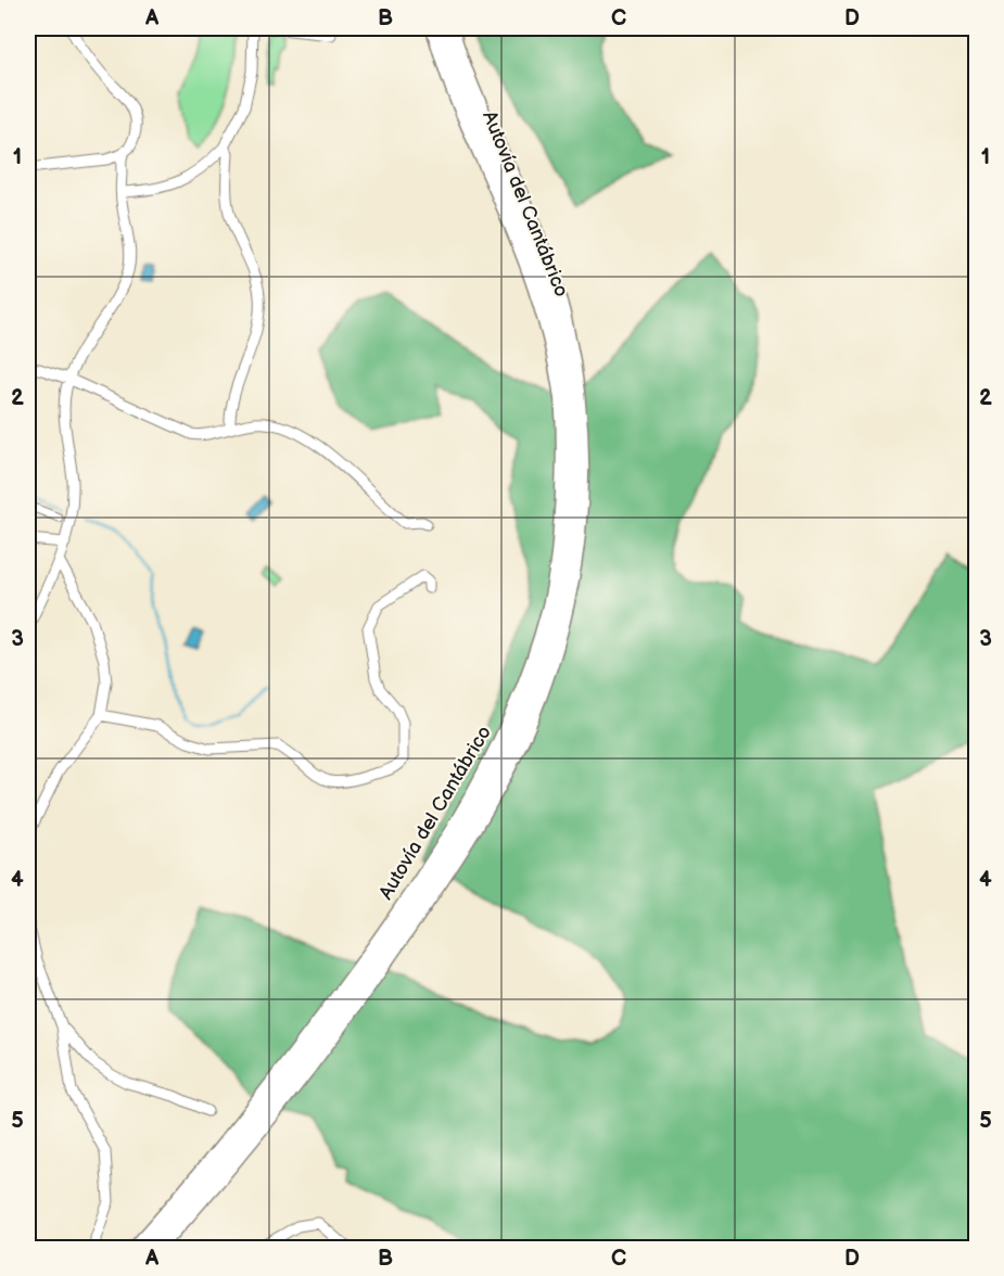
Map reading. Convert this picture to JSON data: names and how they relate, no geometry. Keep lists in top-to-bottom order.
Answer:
{
  "streets": {
    "highway": ["Autovía del Cantábrico"]
  },
  "grid": {
    "columns": [
      "A",
      "B",
      "C",
      "D"
    ],
    "rows": [
      "1",
      "2",
      "3",
      "4",
      "5"
    ]
  }
}
